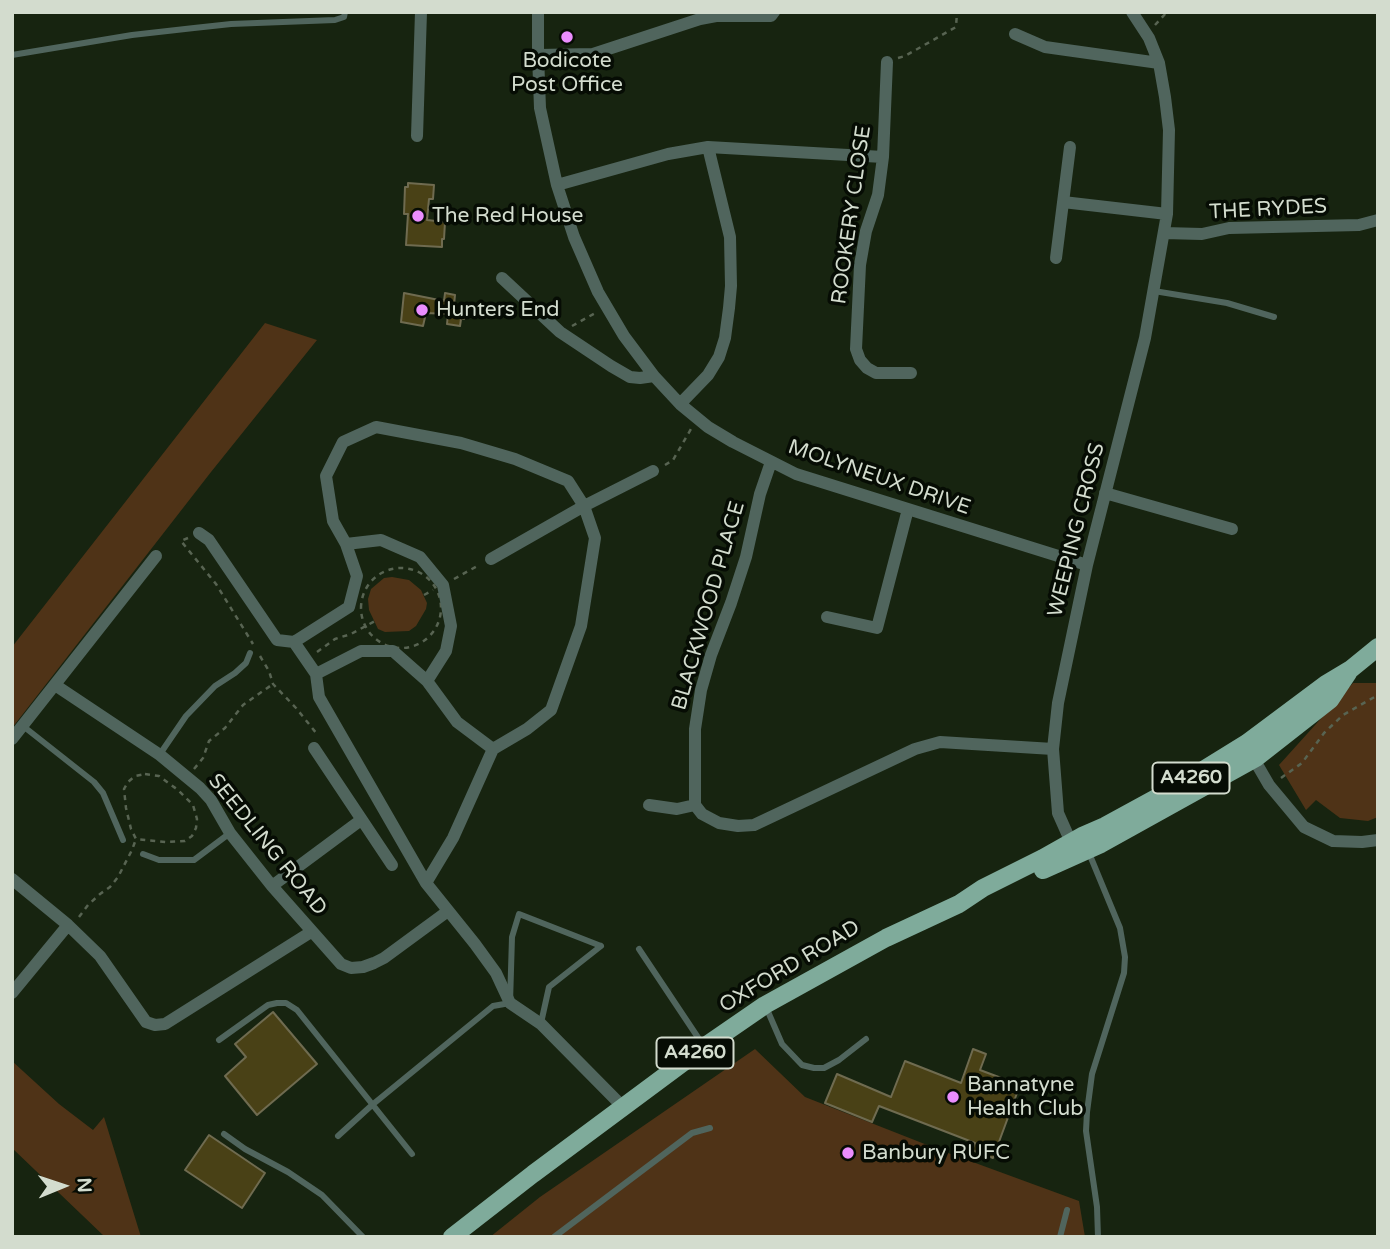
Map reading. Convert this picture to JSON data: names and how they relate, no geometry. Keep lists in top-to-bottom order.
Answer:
{
  "streets": {
    "main road": ["A4260", "OXFORD ROAD"],
    "street": [
      "THE RYDES",
      "ROOKERY CLOSE",
      "MOLYNEUX DRIVE",
      "WEEPING CROSS",
      "BLACKWOOD PLACE",
      "SEEDLING ROAD"
    ]
  },
  "crossings": [
    ["THE RYDES", "WEEPING CROSS"],
    ["MOLYNEUX DRIVE", "WEEPING CROSS"],
    ["MOLYNEUX DRIVE", "BLACKWOOD PLACE"],
    ["WEEPING CROSS", "OXFORD ROAD"]
  ],
  "places": [
    "Bodicote Post Office",
    "The Red House",
    "Hunters End",
    "Bannatyne Health Club",
    "Banbury RUFC"
  ],
  "north": "right"
}
